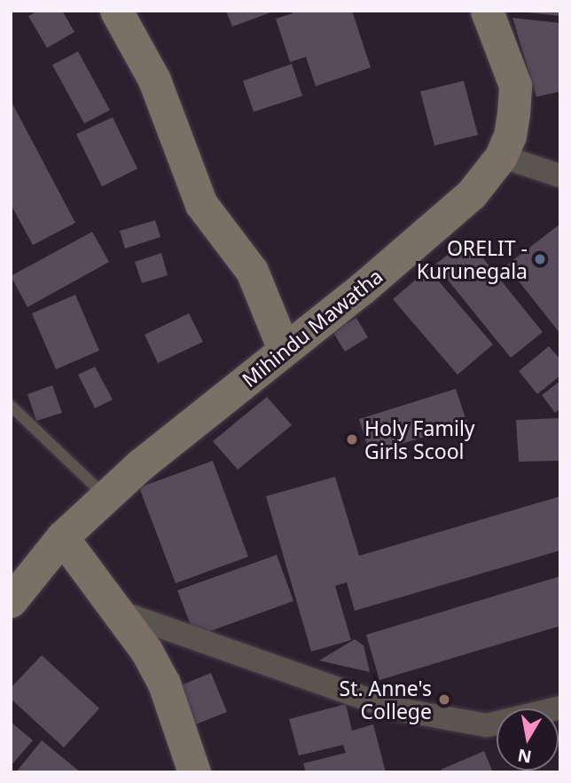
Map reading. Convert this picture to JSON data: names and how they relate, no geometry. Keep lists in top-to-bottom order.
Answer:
{
  "streets": {
    "street": ["Mihindu Mawatha"]
  },
  "places": ["ORELIT - Kurunegala", "Holy Family Girls Scool", "St. Anne's College"],
  "north": "bottom"
}
